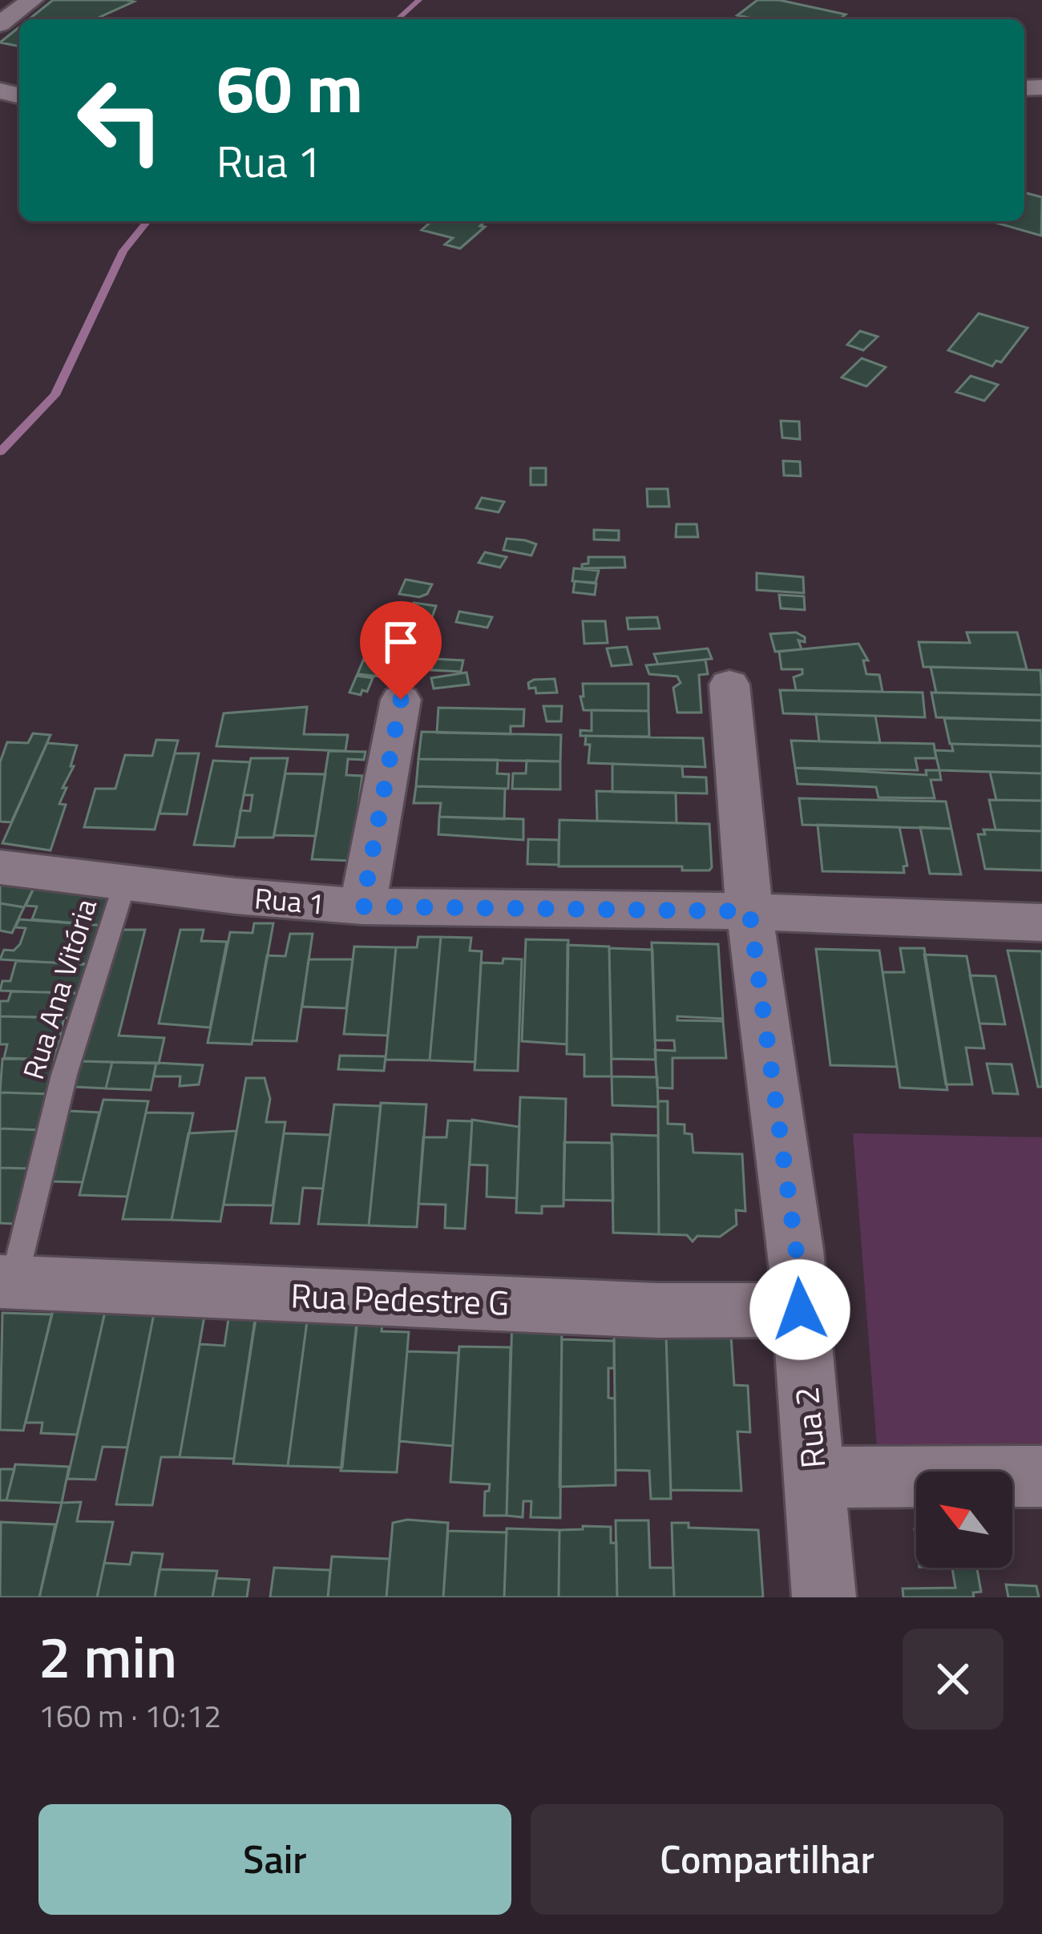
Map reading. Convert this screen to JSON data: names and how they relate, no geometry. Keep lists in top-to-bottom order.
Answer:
{
  "streets": {
    "street": ["Rua 1", "Rua Pedestre G", "Rua 2"],
    "lane": ["Rua Ana Vitória"]
  },
  "crossings": [
    ["Rua 1", "Rua Ana Vitória"],
    ["Rua 1", "Rua 2"],
    ["Rua Ana Vitória", "Rua Pedestre G"],
    ["Rua Pedestre G", "Rua 2"]
  ],
  "north": "top left",
  "page": {
    "turn": ["60 m", "Rua 1"],
    "heading": ["2 min", "160 m · 10:12"],
    "buttons": ["Sair", "Compartilhar"]
  }
}
